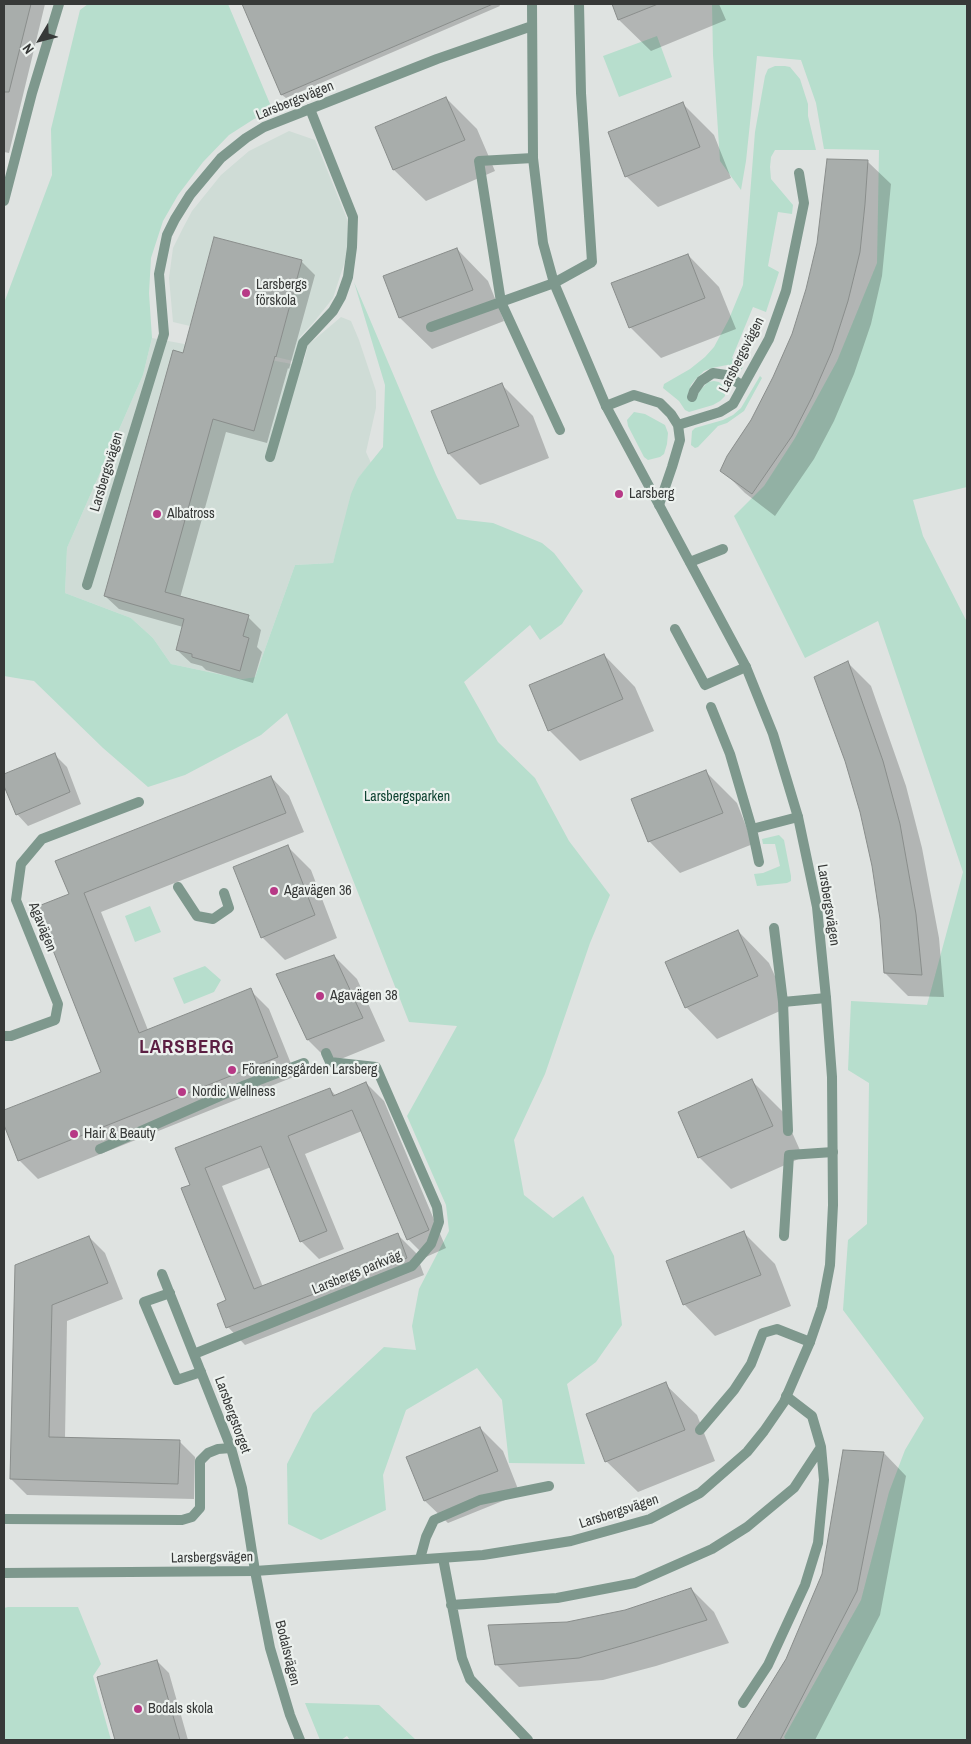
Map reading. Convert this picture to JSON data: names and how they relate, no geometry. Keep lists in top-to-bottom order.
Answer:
{
  "streets": {
    "street": [
      "Larsbergsvägen",
      "Agavägen",
      "Larsbergs parkväg",
      "Larsbergstorget",
      "Bodalsvägen"
    ]
  },
  "crossings": [
    ["Larsbergsvägen", "Larsbergstorget"],
    ["Larsbergsvägen", "Bodalsvägen"],
    ["Larsbergs parkväg", "Larsbergstorget"],
    ["Larsbergstorget", "Bodalsvägen"]
  ],
  "districts": ["LARSBERG"],
  "parks": ["Larsbergsparken"],
  "places": [
    "Larsbergs förskola",
    "Larsberg",
    "Albatross",
    "Agavägen 36",
    "Agavägen 38",
    "Föreningsgården Larsberg",
    "Nordic Wellness",
    "Hair & Beauty",
    "Bodals skola"
  ],
  "north": "bottom left"
}
